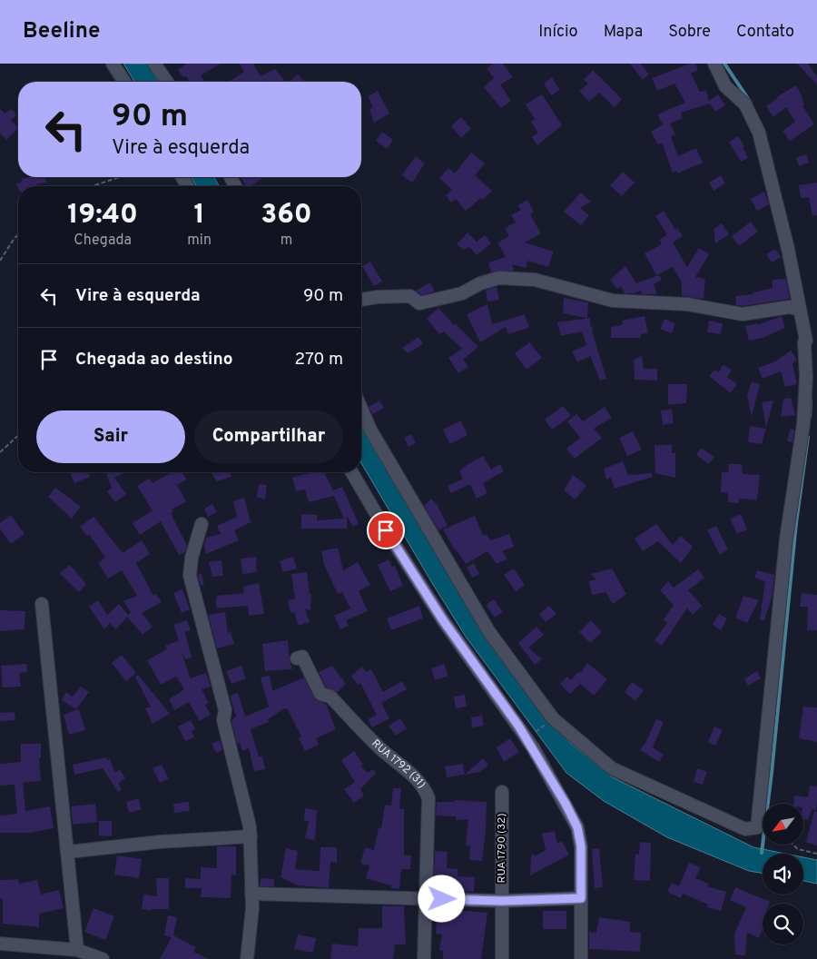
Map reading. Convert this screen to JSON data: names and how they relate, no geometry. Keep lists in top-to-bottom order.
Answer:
{
  "streets": {
    "street": ["RUA 1792 (31)", "RUA 1790 (32)"]
  },
  "north": "bottom left",
  "page": {
    "header": "Beeline",
    "nav": [
      "Início",
      "Mapa",
      "Sobre",
      "Contato"
    ],
    "turn": ["90 m", "Vire à esquerda"],
    "eta": [
      "19:40",
      "Chegada",
      "1",
      "min",
      "360",
      "m"
    ],
    "list": [
      {
        "name": "Vire à esquerda",
        "value": "90 m"
      },
      {
        "name": "Chegada ao destino",
        "value": "270 m"
      }
    ],
    "buttons": ["Sair", "Compartilhar"]
  }
}
